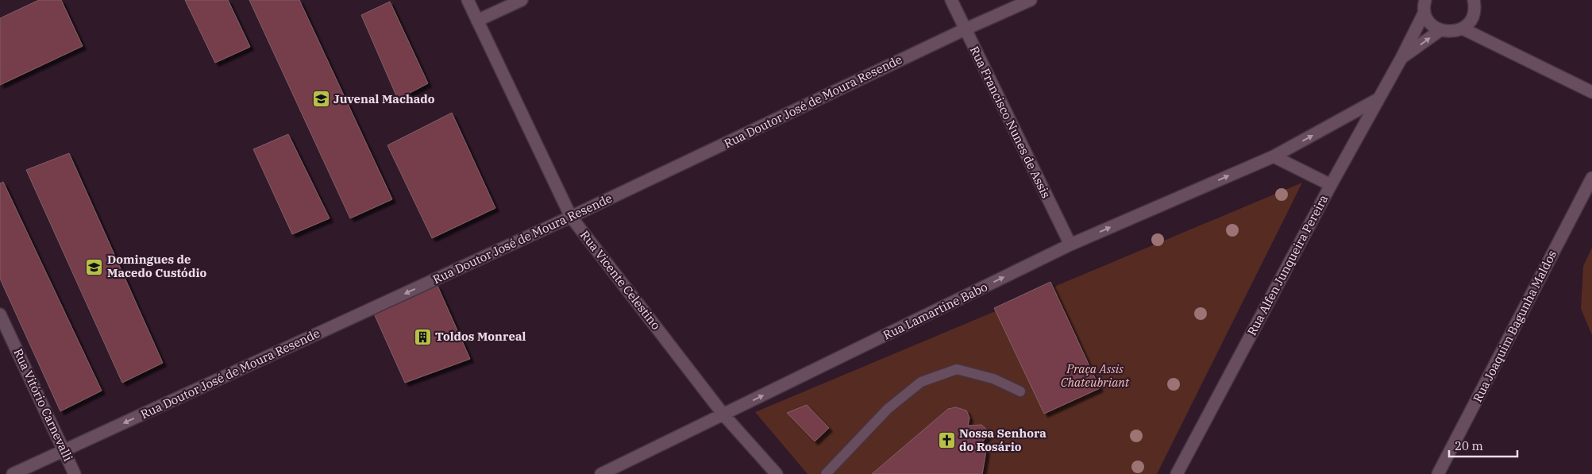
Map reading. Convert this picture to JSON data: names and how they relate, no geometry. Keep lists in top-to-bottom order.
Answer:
{
  "streets": {
    "street": [
      "Rua Doutor José de Moura Resende",
      "Rua Francisco Nunes de Assis",
      "Rua Alfen Junqueira Pereira",
      "Rua Vicente Celestino",
      "Rua Lamartine Babo",
      "Rua Joaquim Bagunha Maldos",
      "Rua Vitório Carnevalli"
    ]
  },
  "crossings": [
    ["Rua Doutor José de Moura Resende", "Rua Francisco Nunes de Assis"],
    ["Rua Doutor José de Moura Resende", "Rua Vicente Celestino"],
    ["Rua Doutor José de Moura Resende", "Rua Vitório Carnevalli"],
    ["Rua Francisco Nunes de Assis", "Rua Lamartine Babo"],
    ["Rua Alfen Junqueira Pereira", "Rua Lamartine Babo"],
    ["Rua Vicente Celestino", "Rua Lamartine Babo"]
  ],
  "one_way": ["Rua Doutor José de Moura Resende", "Rua Lamartine Babo"],
  "parks": ["Praça Assis Chateubriant"],
  "places": {
    "school or university": ["Juvenal Machado", "Domingues de Macedo Custódio"],
    "building": ["Toldos Monreal"],
    "church": ["Nossa Senhora do Rosário"]
  },
  "scale_bar": "20 m"
}
